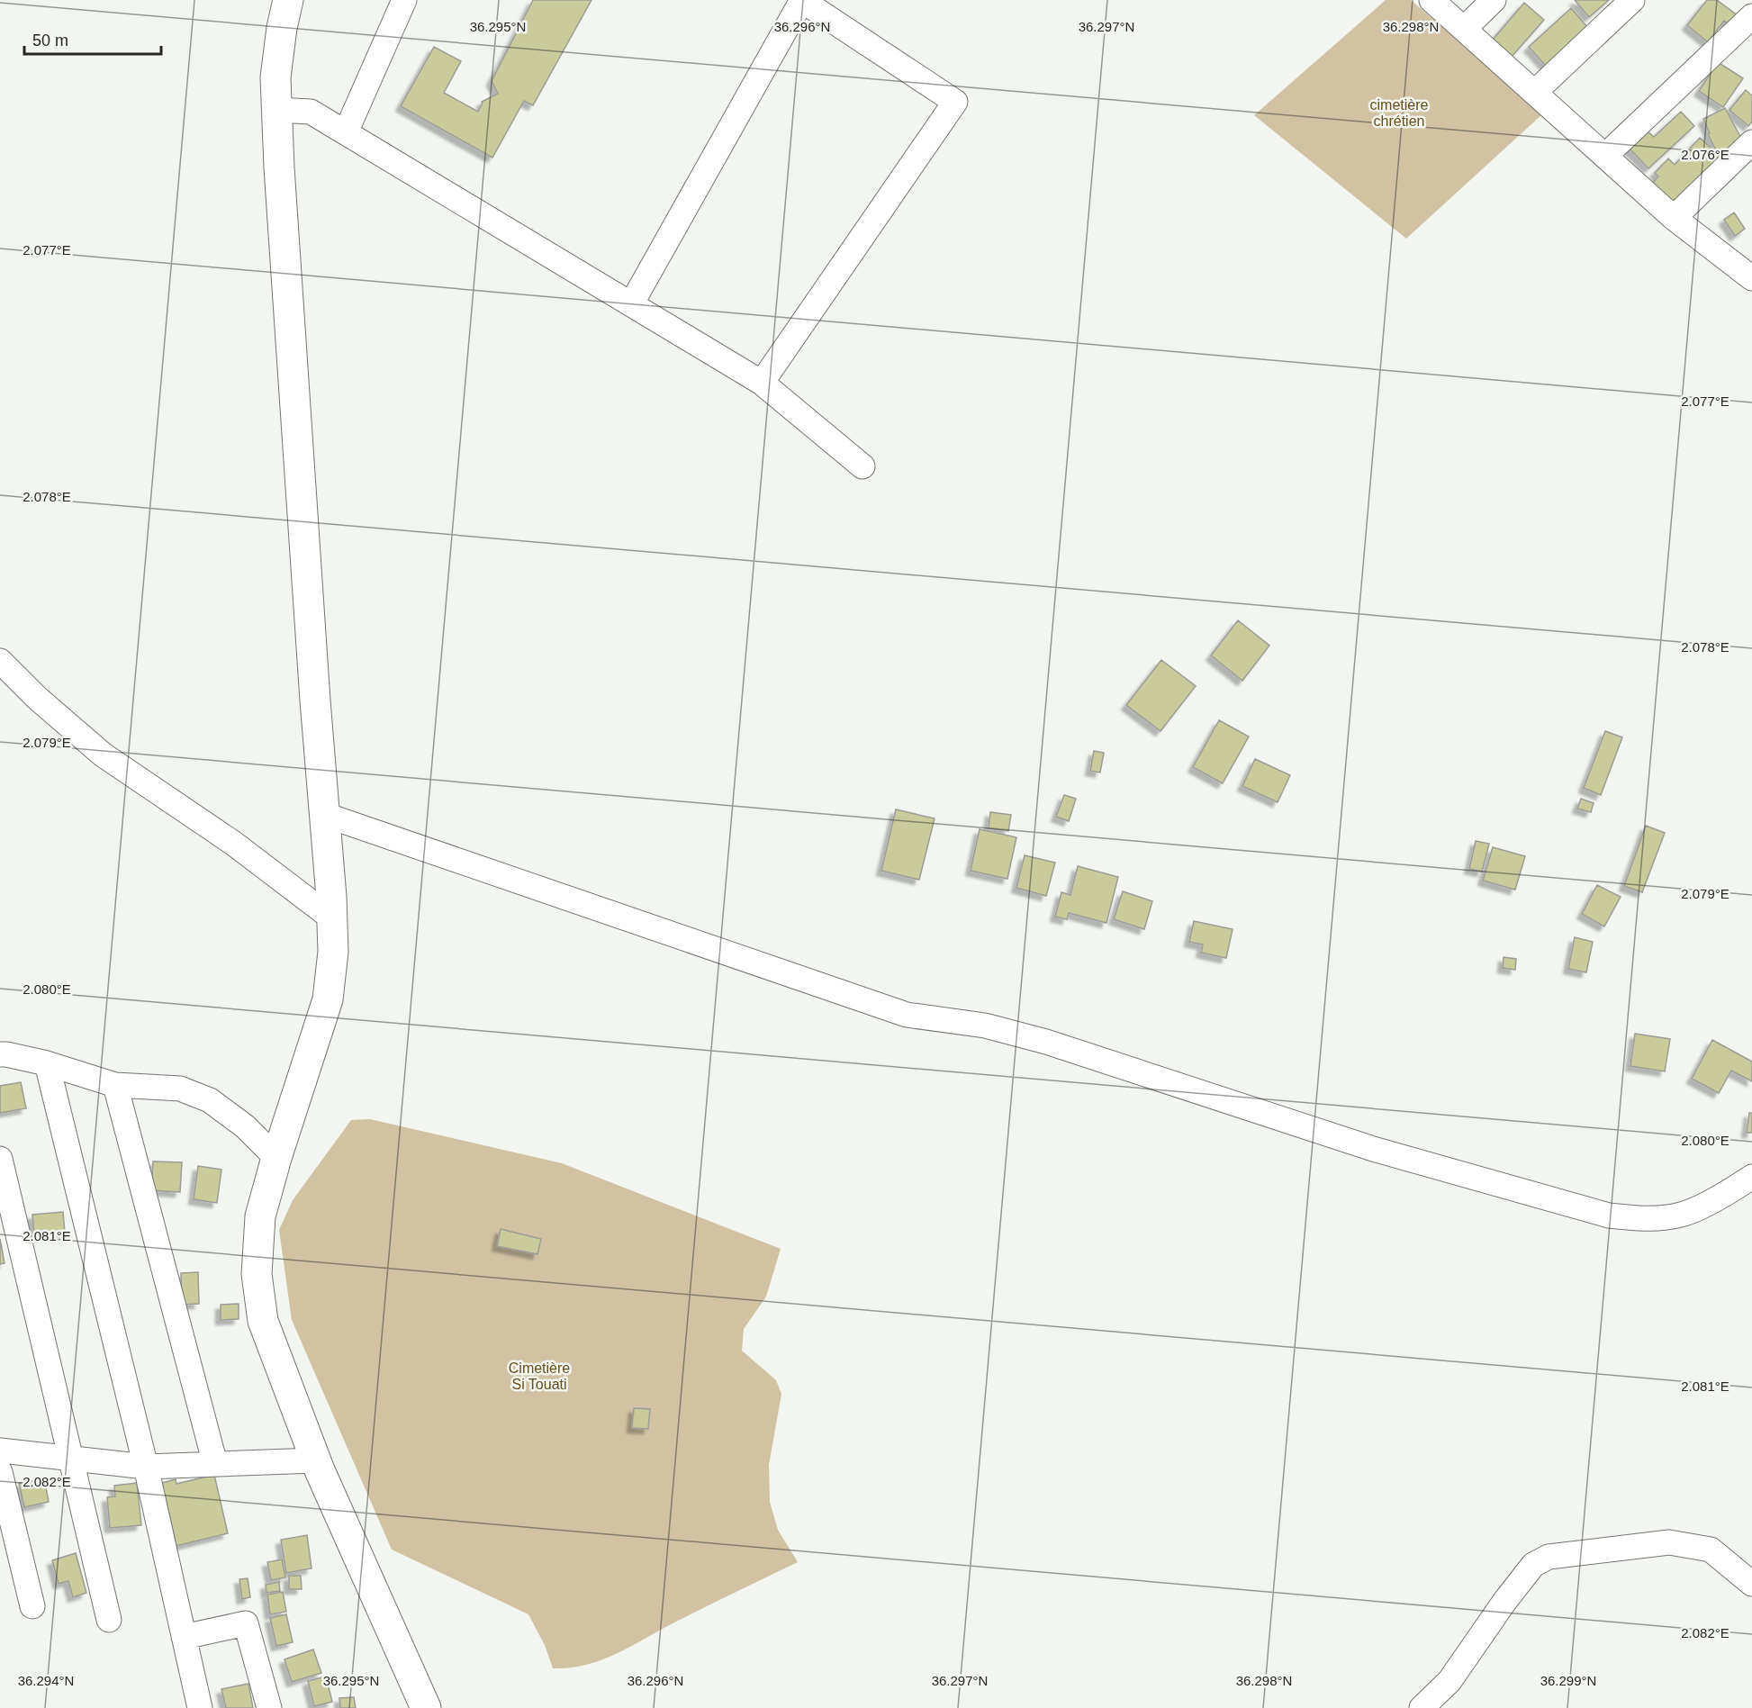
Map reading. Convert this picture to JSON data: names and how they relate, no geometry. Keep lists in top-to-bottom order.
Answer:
{
  "parks": ["cimetière chrétien", "Cimetière Si Touati"],
  "scale_bar": "50 m",
  "coordinates": [
    "36.295°N",
    "36.296°N",
    "36.297°N",
    "36.298°N",
    "2.076°E",
    "2.077°E",
    "2.078°E",
    "2.079°E",
    "2.080°E",
    "2.081°E",
    "2.082°E",
    "36.294°N",
    "36.299°N"
  ]
}
